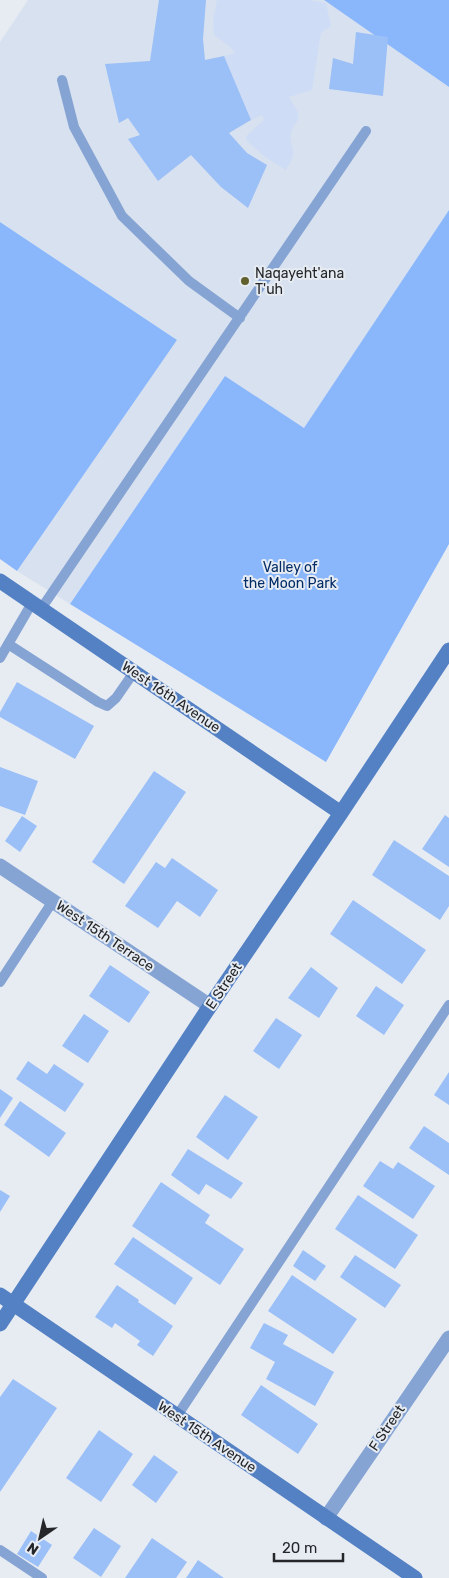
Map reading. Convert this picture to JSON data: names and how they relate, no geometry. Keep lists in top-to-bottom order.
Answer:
{
  "streets": {
    "main road": ["West 16th Avenue", "E Street", "West 15th Avenue"],
    "street": ["West 15th Terrace", "F Street"]
  },
  "crossings": [
    ["West 16th Avenue", "E Street"],
    ["West 15th Terrace", "E Street"],
    ["E Street", "West 15th Avenue"],
    ["F Street", "West 15th Avenue"]
  ],
  "parks": ["Valley of the Moon Park"],
  "places": ["Naqayeht'ana T'uh"],
  "scale_bar": "20 m",
  "north": "bottom left"
}
